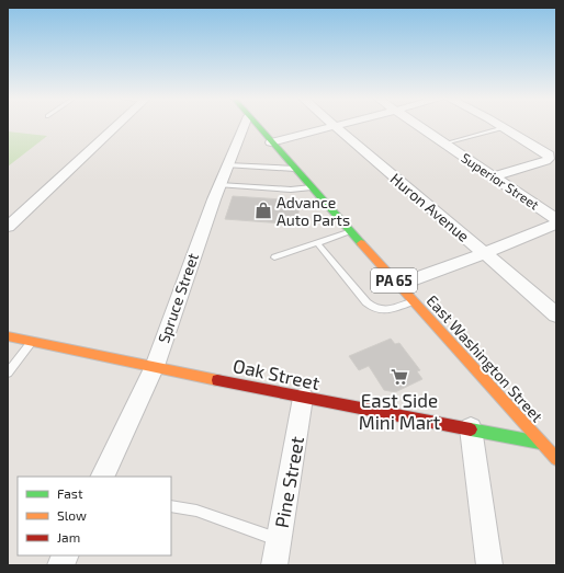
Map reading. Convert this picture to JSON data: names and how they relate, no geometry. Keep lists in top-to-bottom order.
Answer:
{
  "streets": {
    "main road": ["PA 65", "East Washington Street", "Oak Street"],
    "street": [
      "Superior Street",
      "Huron Avenue",
      "Spruce Street",
      "Pine Street"
    ]
  },
  "crossings": [
    ["Spruce Street", "Oak Street"],
    ["East Washington Street", "Oak Street"],
    ["Oak Street", "Pine Street"]
  ],
  "places": {
    "shop": ["Advance Auto Parts"],
    "supermarket": ["East Side Mini Mart"]
  },
  "legend": ["Fast", "Slow", "Jam"]
}
